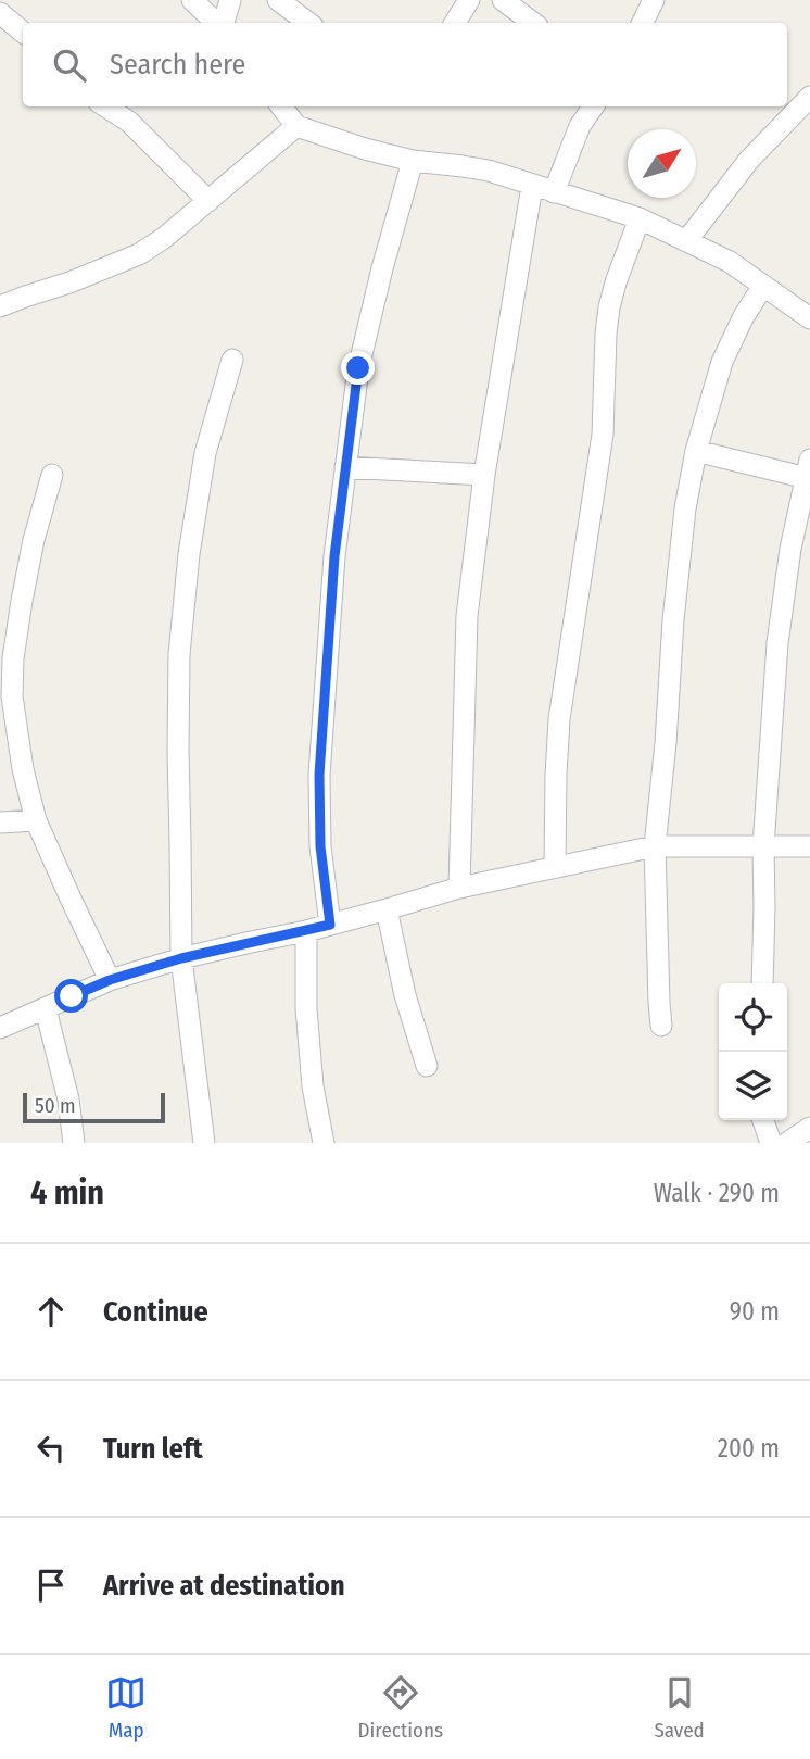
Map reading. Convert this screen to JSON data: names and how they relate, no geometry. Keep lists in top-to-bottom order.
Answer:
{
  "scale_bar": "50 m",
  "north": "top right",
  "page": {
    "search": "Search here",
    "scale": "50 m",
    "heading": ["4 min", "Walk · 290 m"],
    "list": [
      ["Continue", "90 m"],
      ["Turn left", "200 m"],
      "Arrive at destination"
    ],
    "nav": ["Map", "Directions", "Saved"]
  }
}
